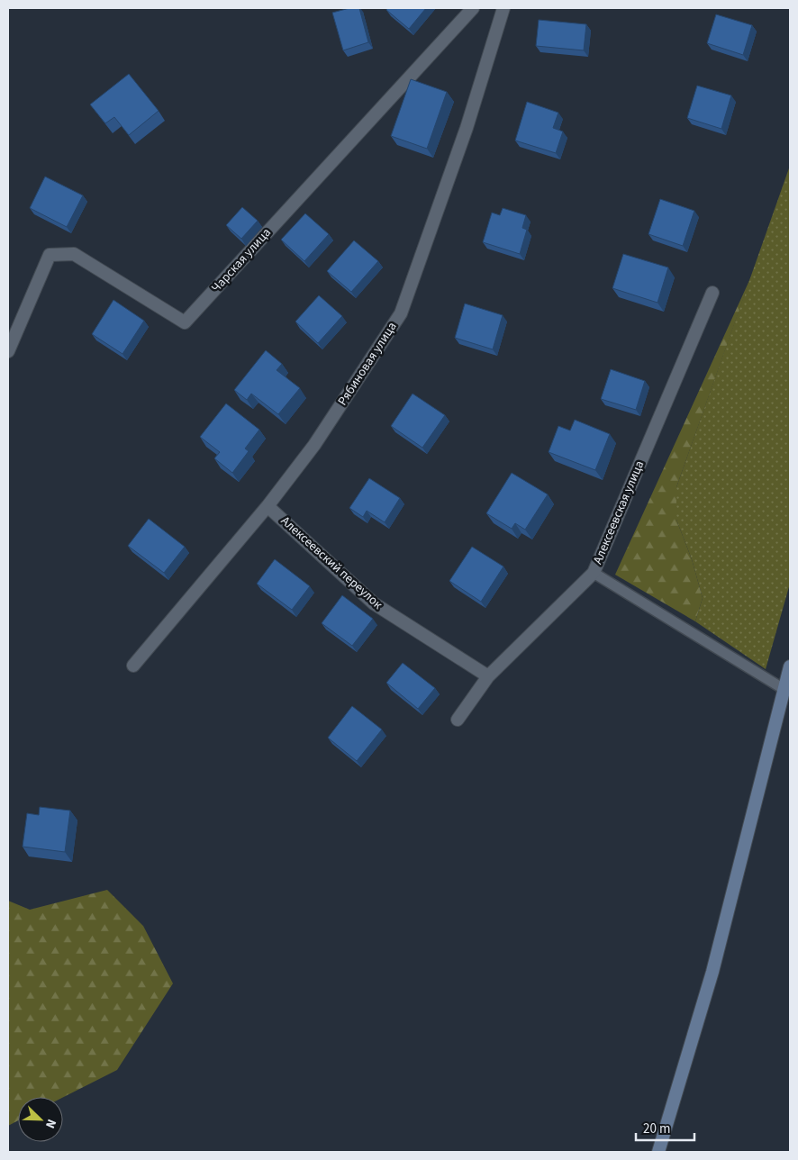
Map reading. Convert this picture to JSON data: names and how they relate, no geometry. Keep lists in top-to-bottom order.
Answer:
{
  "streets": {
    "street": [
      "Чарская улица",
      "Рябиновая улица",
      "Алексеевская улица",
      "Алексеевский переулок"
    ]
  },
  "crossings": [
    ["Рябиновая улица", "Алексеевский переулок"],
    ["Алексеевская улица", "Алексеевский переулок"]
  ],
  "scale_bar": "20 m",
  "north": "bottom right"
}
